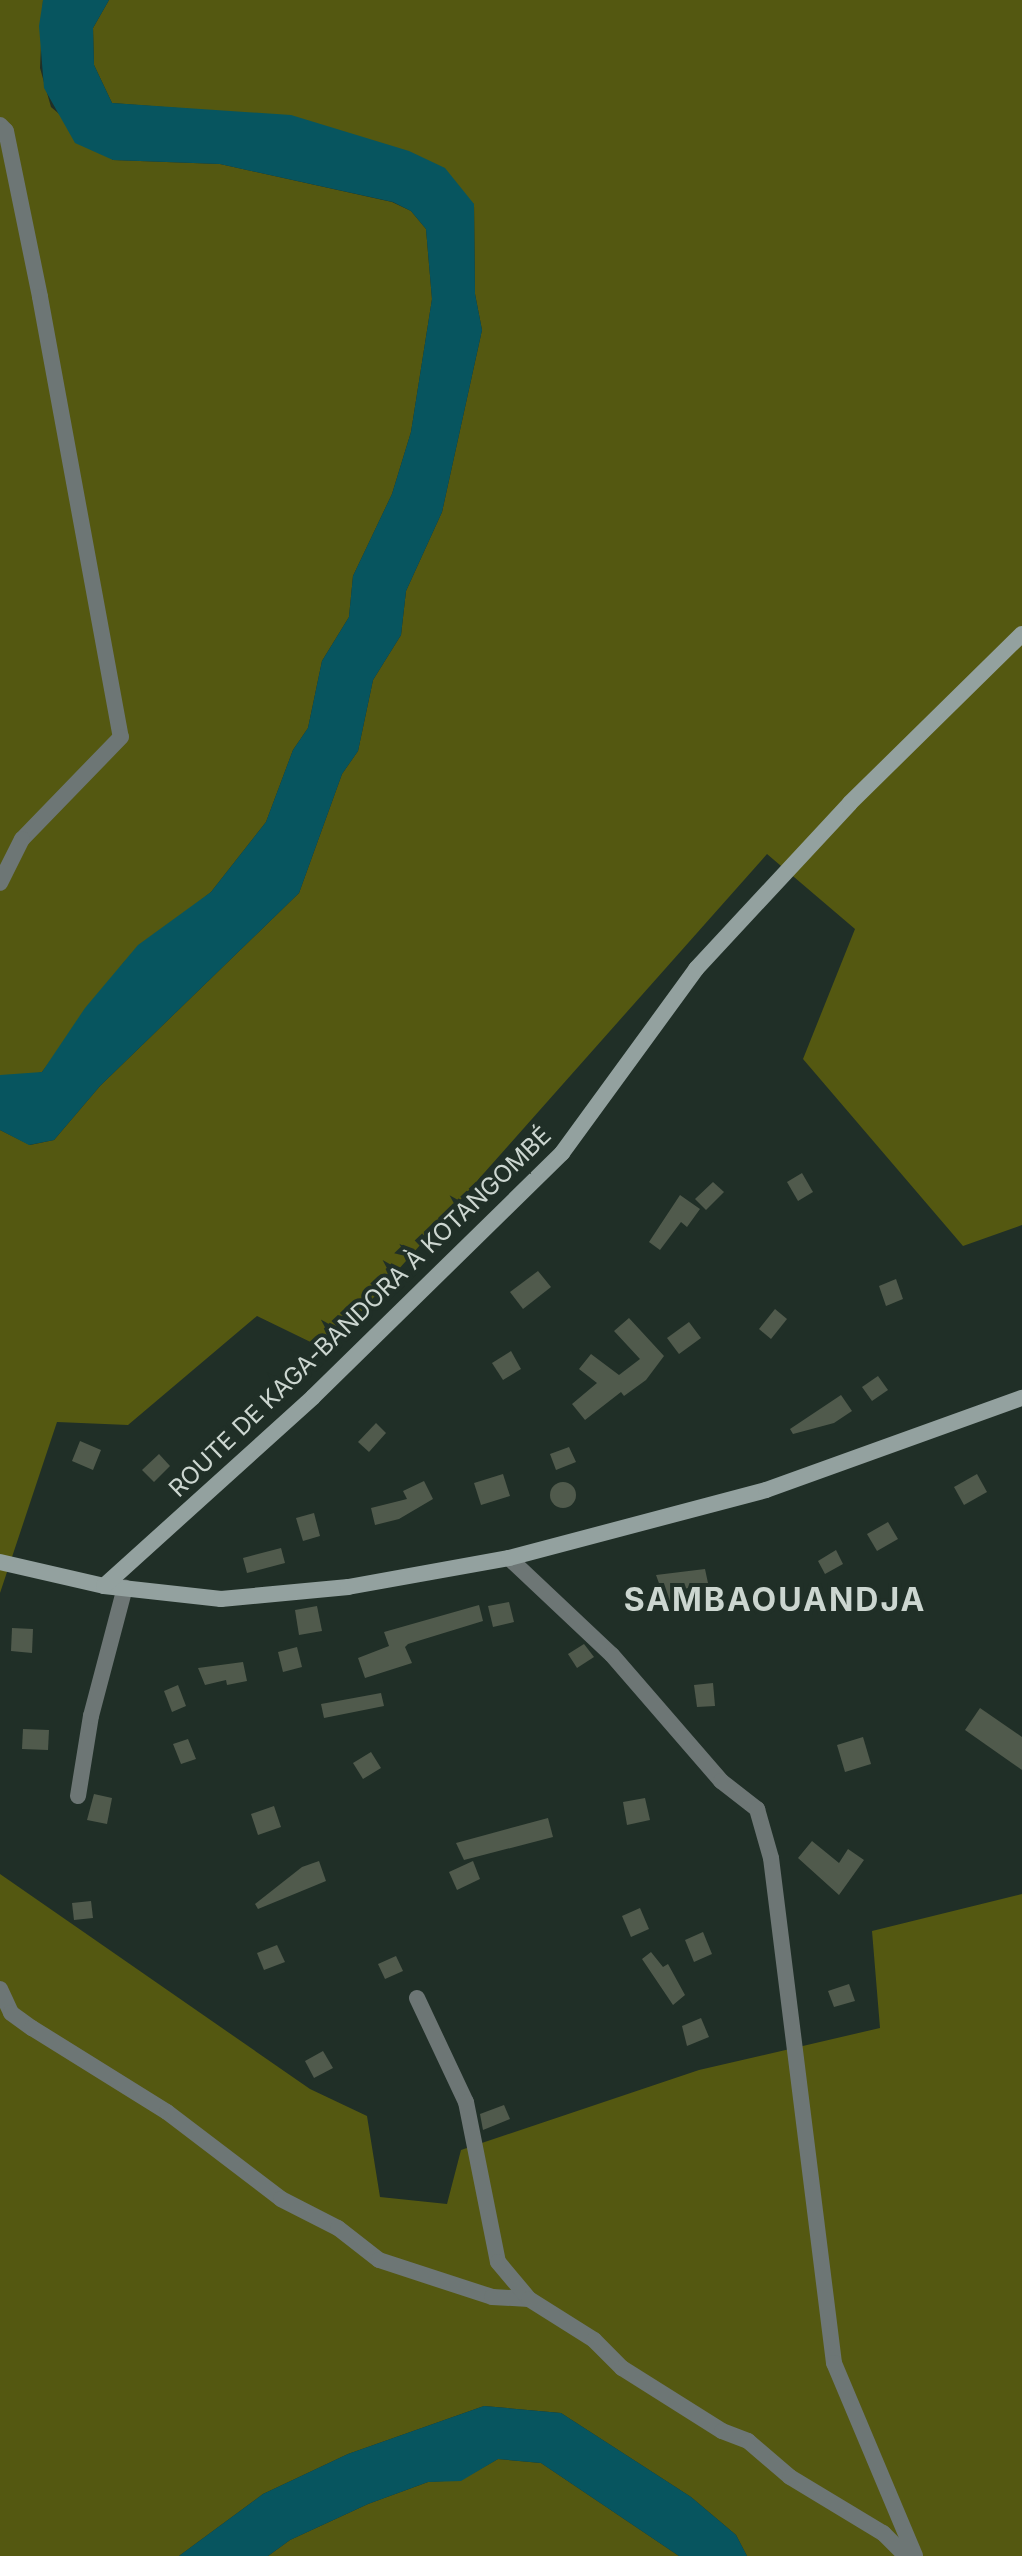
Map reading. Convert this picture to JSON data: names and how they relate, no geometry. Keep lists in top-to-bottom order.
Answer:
{
  "streets": {
    "street": ["ROUTE DE KAGA-BANDORA À KOTANGOMBÉ"]
  },
  "districts": ["SAMBAOUANDJA"]
}
